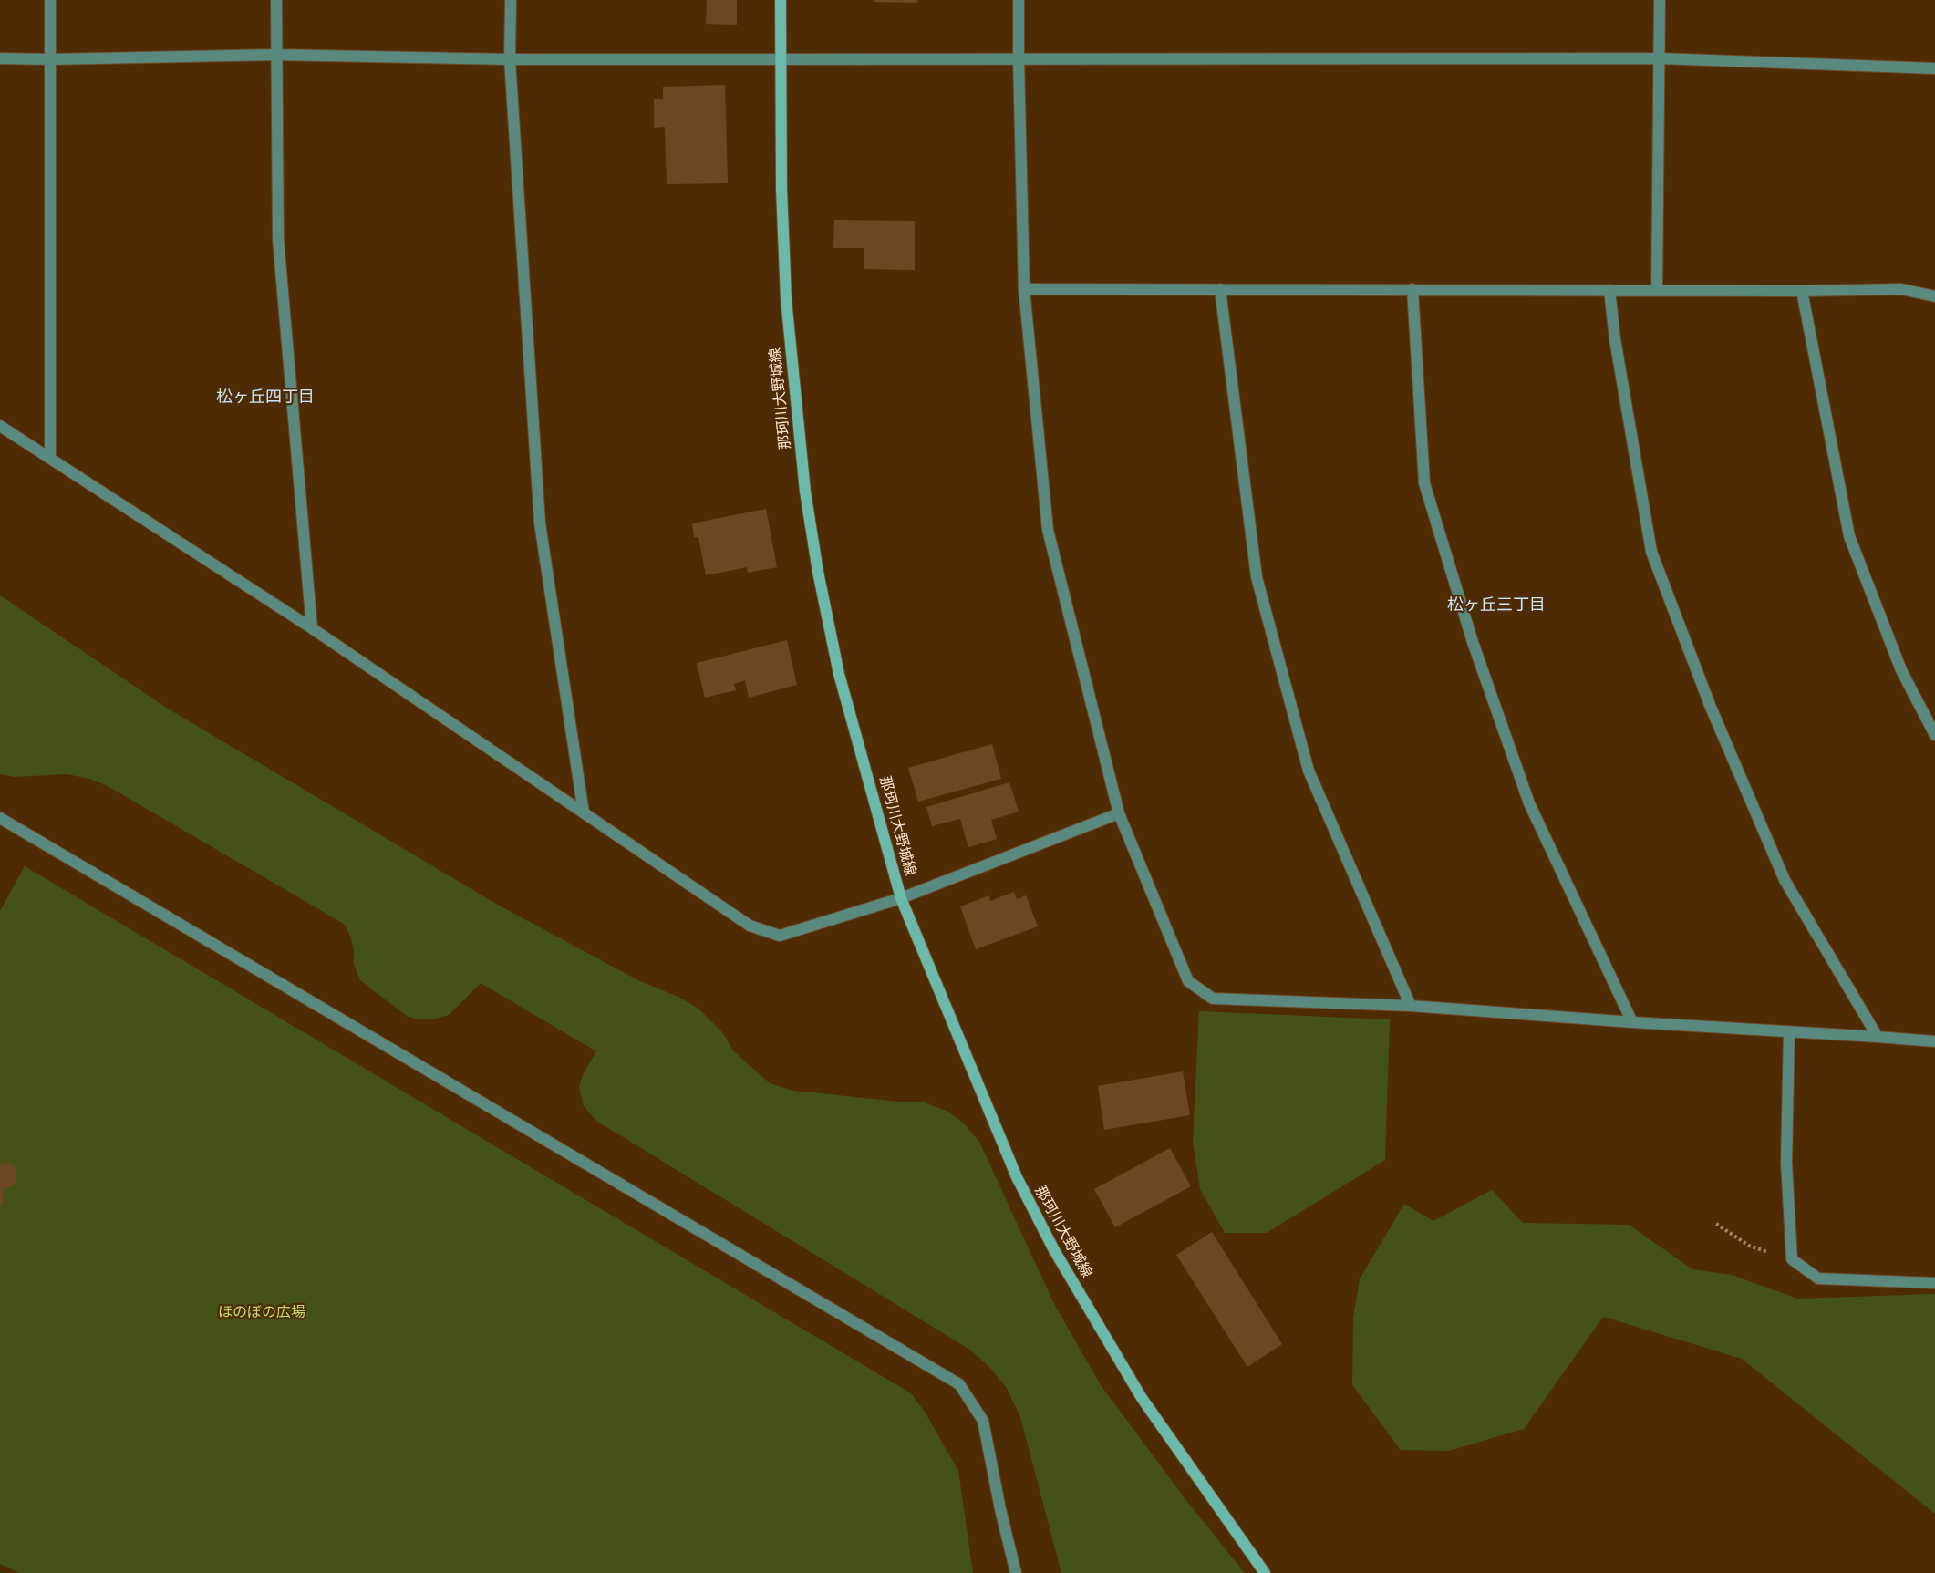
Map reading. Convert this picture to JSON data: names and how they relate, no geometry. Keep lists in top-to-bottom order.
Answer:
{
  "streets": {
    "main road": ["那珂川大野城線"]
  },
  "districts": ["松ヶ丘四丁目", "松ヶ丘三丁目"],
  "parks": ["ほのぼの広場"]
}
